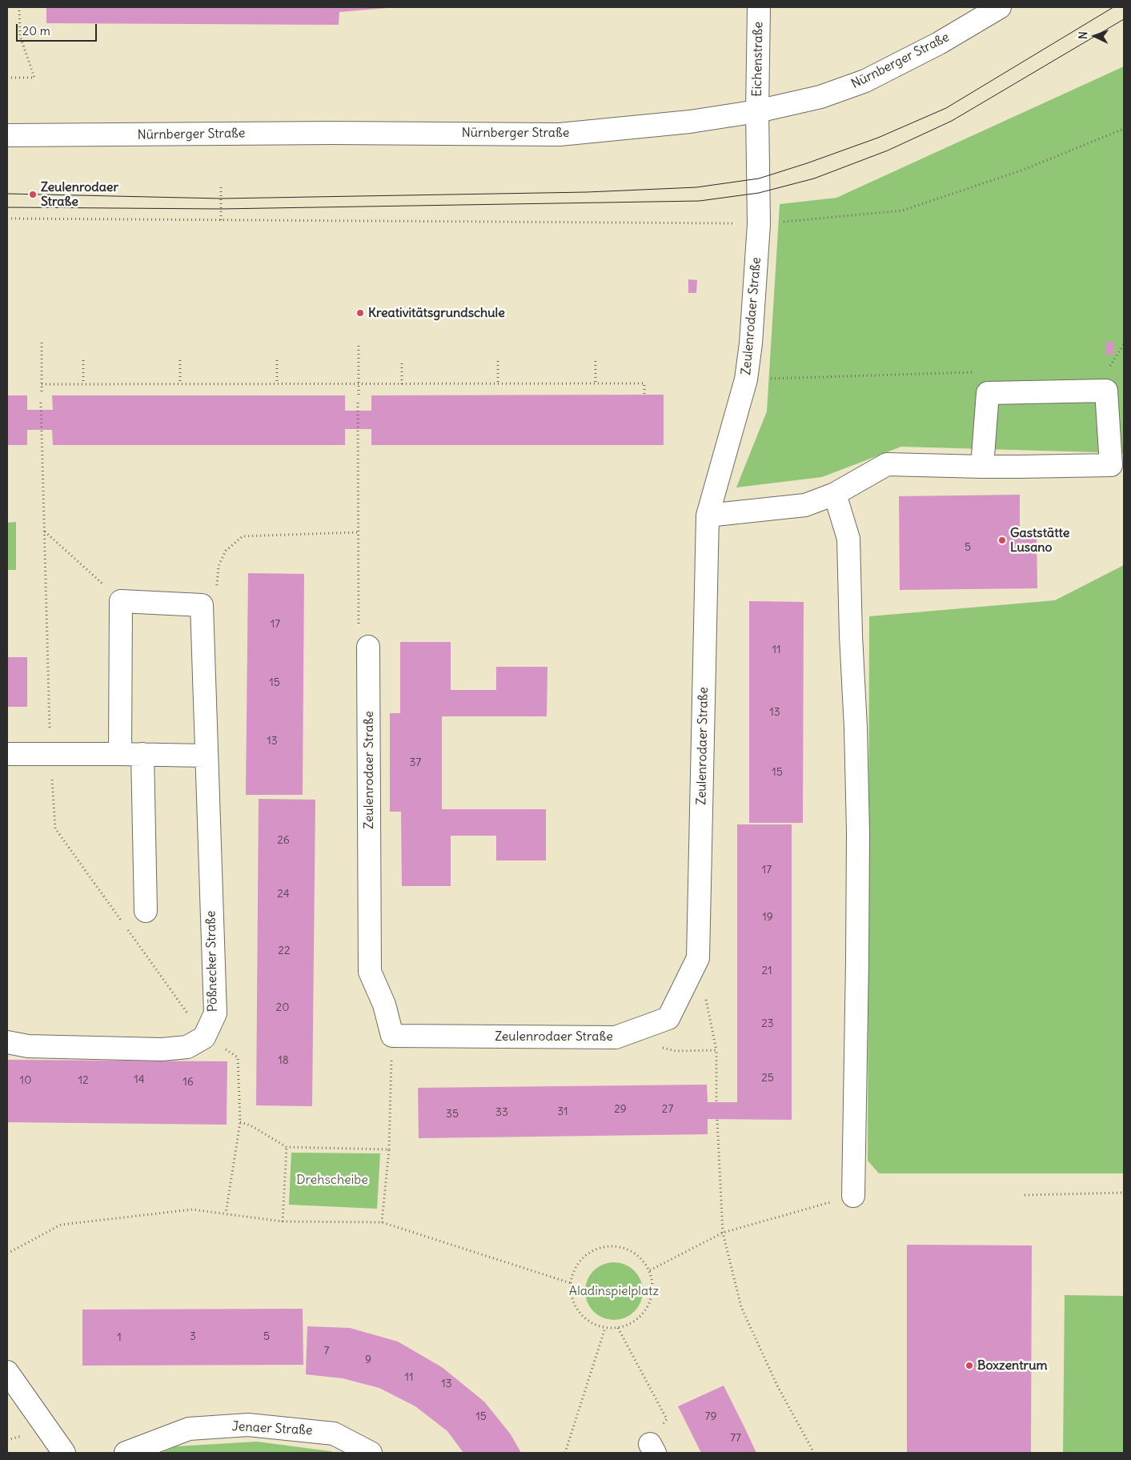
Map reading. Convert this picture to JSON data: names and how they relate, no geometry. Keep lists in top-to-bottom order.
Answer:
{
  "streets": {
    "street": [
      "Eichenstraße",
      "Nürnberger Straße",
      "Zeulenrodaer Straße",
      "Pößnecker Straße",
      "Jenaer Straße"
    ]
  },
  "crossings": [
    ["Eichenstraße", "Nürnberger Straße"],
    ["Eichenstraße", "Zeulenrodaer Straße"],
    ["Nürnberger Straße", "Zeulenrodaer Straße"]
  ],
  "parks": ["Drehscheibe", "Aladinspielplatz"],
  "places": [
    "Zeulenrodaer Straße",
    "Kreativitätsgrundschule",
    "Gaststätte Lusano",
    "Boxzentrum"
  ],
  "house_numbers": [
    "5",
    "17",
    "11",
    "15",
    "13",
    "13",
    "37",
    "15",
    "26",
    "17",
    "24",
    "19",
    "22",
    "21",
    "20",
    "23",
    "18",
    "25",
    "14",
    "10",
    "12",
    "16",
    "29",
    "27",
    "31",
    "33",
    "35",
    "3",
    "5",
    "1",
    "7",
    "9",
    "11",
    "13",
    "15",
    "79",
    "77"
  ],
  "scale_bar": "20 m",
  "north": "left"
}
